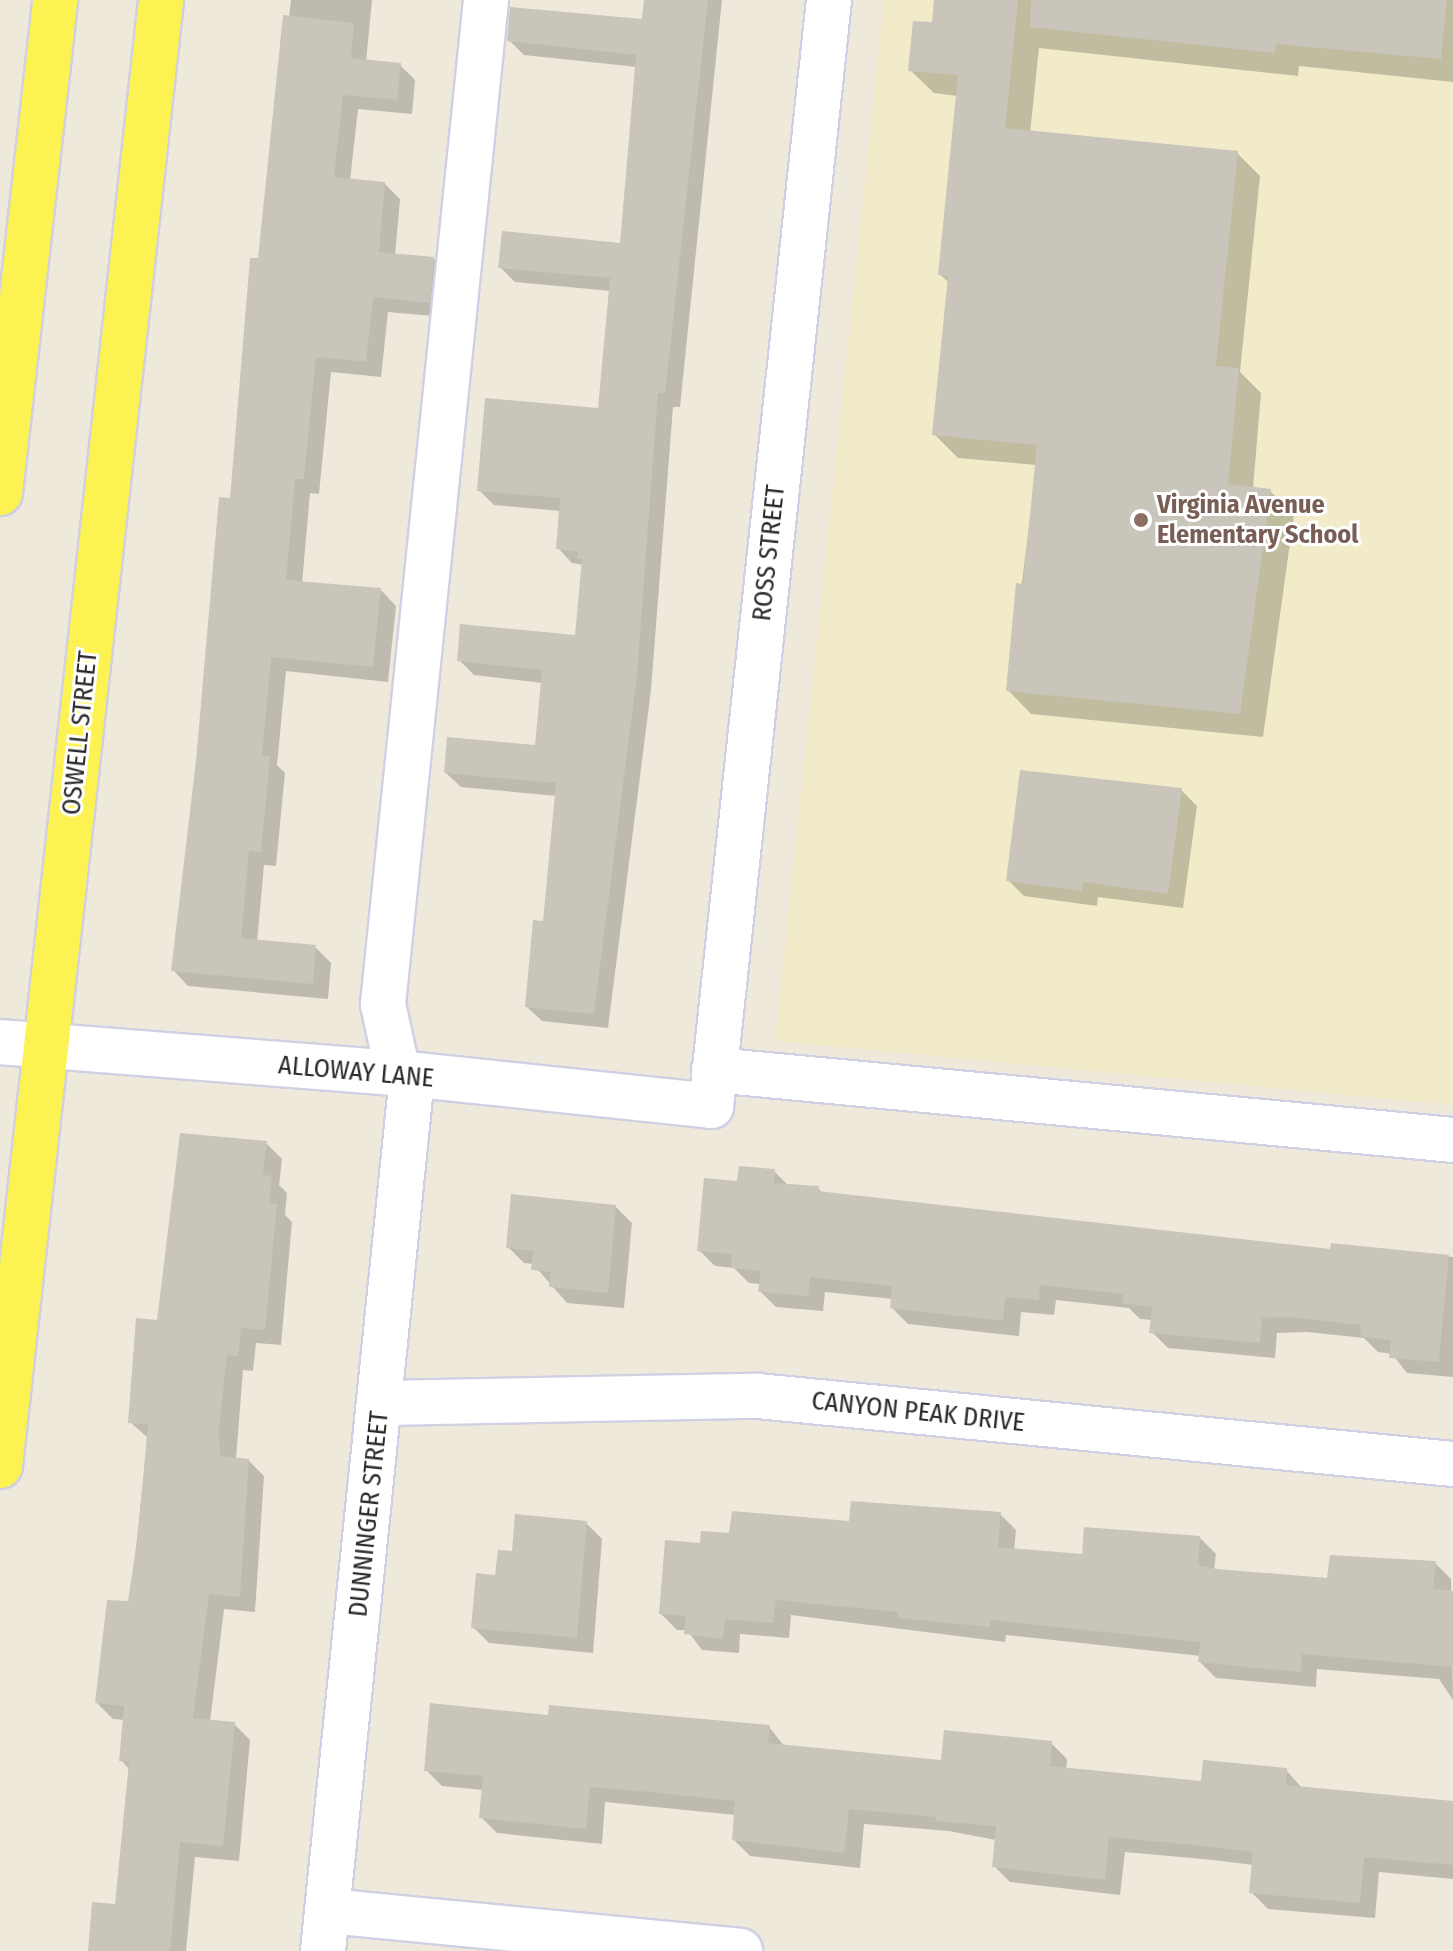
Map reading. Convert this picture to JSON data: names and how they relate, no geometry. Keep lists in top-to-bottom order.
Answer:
{
  "streets": {
    "main road": ["OSWELL STREET"],
    "street": [
      "ROSS STREET",
      "ALLOWAY LANE",
      "CANYON PEAK DRIVE",
      "DUNNINGER STREET"
    ]
  },
  "crossings": [
    ["ROSS STREET", "ALLOWAY LANE"],
    ["OSWELL STREET", "ALLOWAY LANE"],
    ["ALLOWAY LANE", "DUNNINGER STREET"],
    ["CANYON PEAK DRIVE", "DUNNINGER STREET"]
  ],
  "places": ["Virginia Avenue Elementary School"]
}
